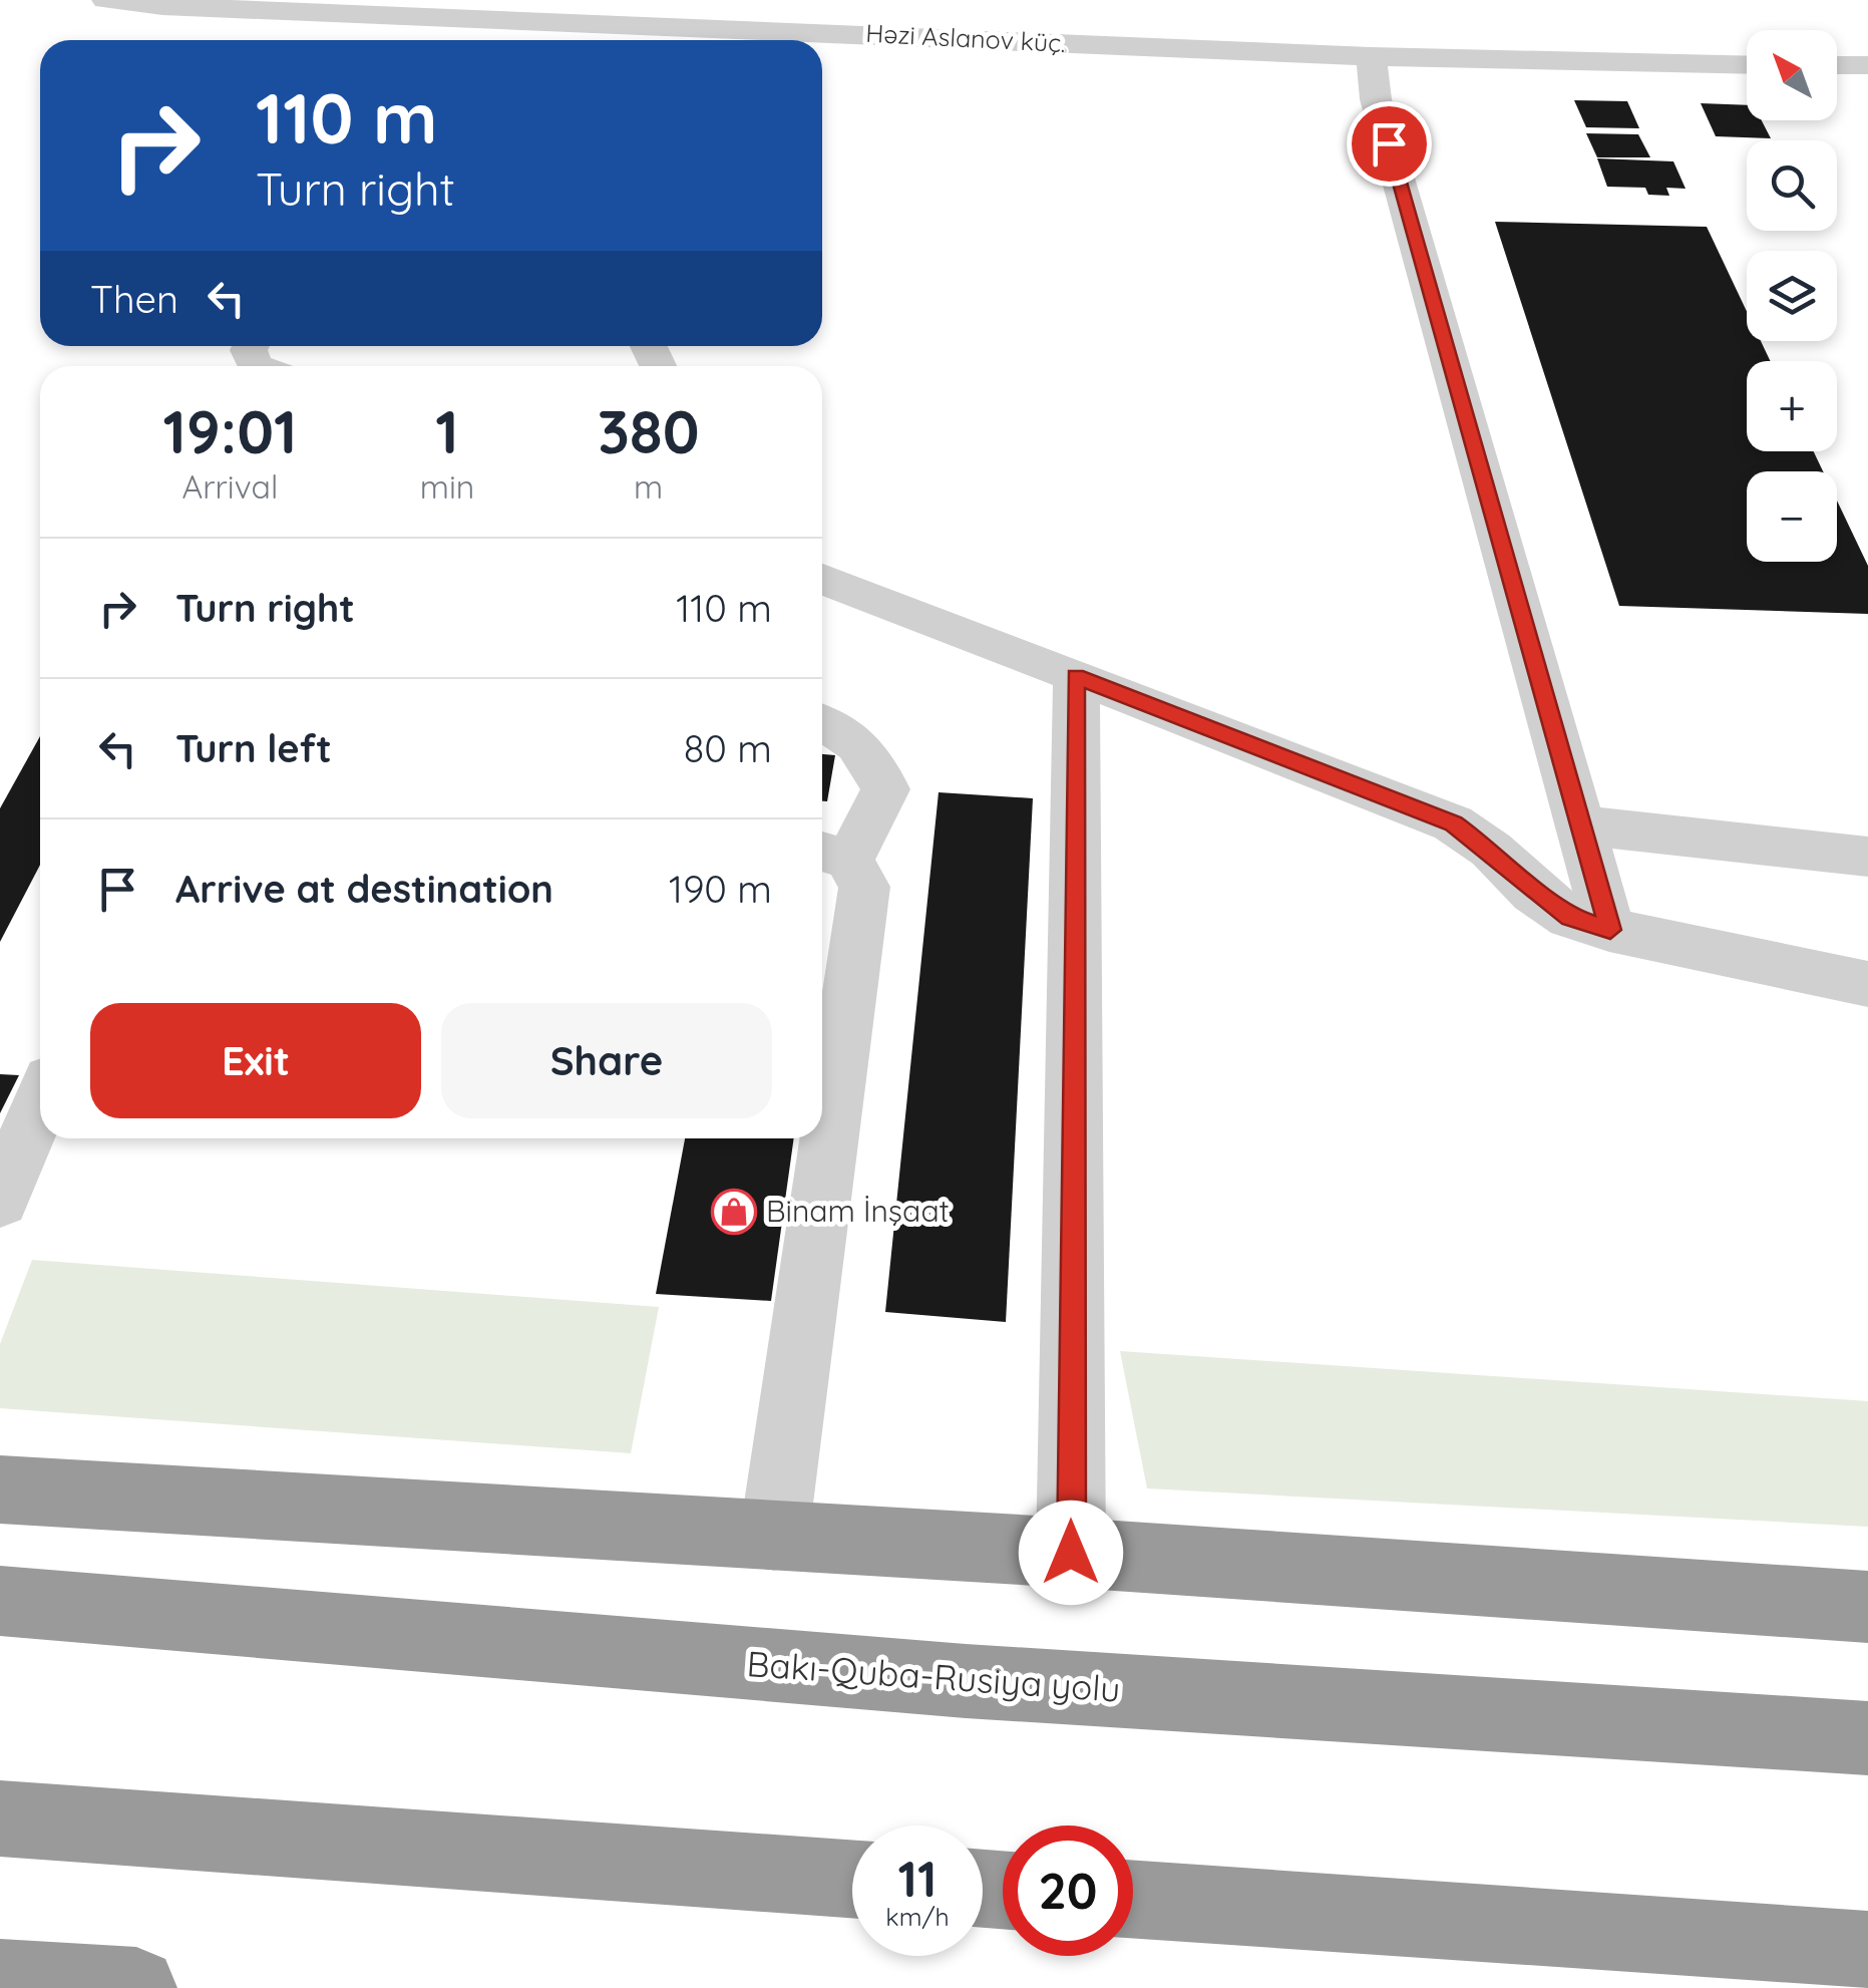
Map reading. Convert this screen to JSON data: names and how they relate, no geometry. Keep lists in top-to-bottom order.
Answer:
{
  "streets": {
    "highway": ["Bakı-Quba-Rusiya yolu"],
    "street": ["Həzi Aslanov küç."]
  },
  "places": {
    "shop": ["Binam İnşaat"]
  },
  "north": "top left",
  "page": {
    "map_buttons": ["+", "−"],
    "turn": ["110 m", "Turn right"],
    "then": "Then",
    "eta": [
      "19:01",
      "Arrival",
      "1",
      "min",
      "380",
      "m"
    ],
    "list": [
      {
        "name": "Turn right",
        "value": "110 m"
      },
      {
        "name": "Turn left",
        "value": "80 m"
      },
      {
        "name": "Arrive at destination",
        "value": "190 m"
      }
    ],
    "buttons": ["Exit", "Share"],
    "speed": "11 km/h",
    "limit": "20"
  }
}
